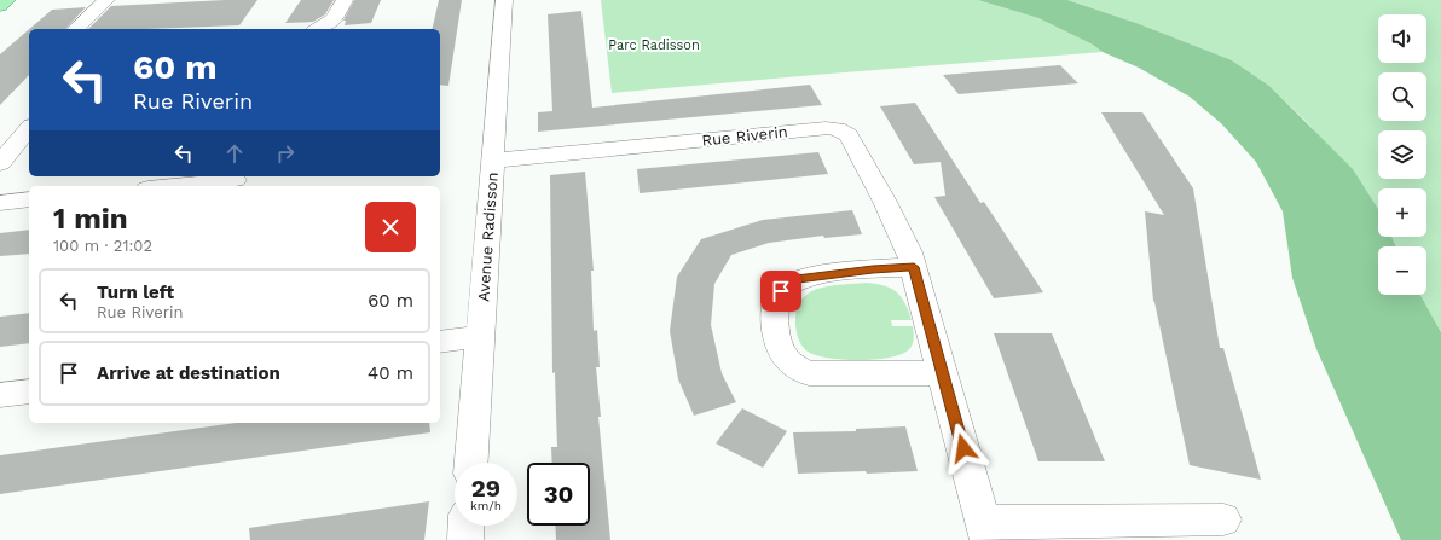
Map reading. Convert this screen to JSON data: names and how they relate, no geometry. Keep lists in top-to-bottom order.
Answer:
{
  "streets": {
    "street": ["Rue Riverin", "Avenue Radisson"]
  },
  "crossings": [
    ["Rue Riverin", "Avenue Radisson"]
  ],
  "parks": ["Parc Radisson"],
  "page": {
    "map_buttons": ["+", "−"],
    "turn": ["60 m", "Rue Riverin"],
    "heading": ["1 min", "100 m · 21:02"],
    "list": [
      {
        "name": "Turn left",
        "note": "Rue Riverin",
        "value": "60 m"
      },
      {
        "name": "Arrive at destination",
        "value": "40 m"
      }
    ],
    "speed": "29 km/h",
    "limit": "30"
  }
}
